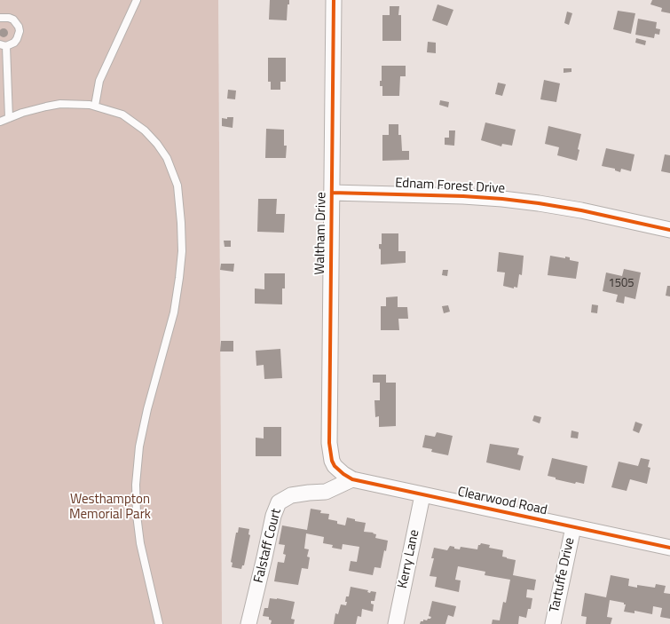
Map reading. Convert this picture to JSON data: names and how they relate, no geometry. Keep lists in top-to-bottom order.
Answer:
{
  "streets": {
    "street": [
      "Ednam Forest Drive",
      "Waltham Drive",
      "Clearwood Road",
      "Falstaff Court",
      "Kerry Lane",
      "Tartuffe Drive"
    ]
  },
  "crossings": [
    ["Ednam Forest Drive", "Waltham Drive"],
    ["Waltham Drive", "Clearwood Road"],
    ["Clearwood Road", "Falstaff Court"],
    ["Clearwood Road", "Kerry Lane"],
    ["Clearwood Road", "Tartuffe Drive"]
  ],
  "parks": ["Westhampton Memorial Park"],
  "house_numbers": ["1505"]
}
